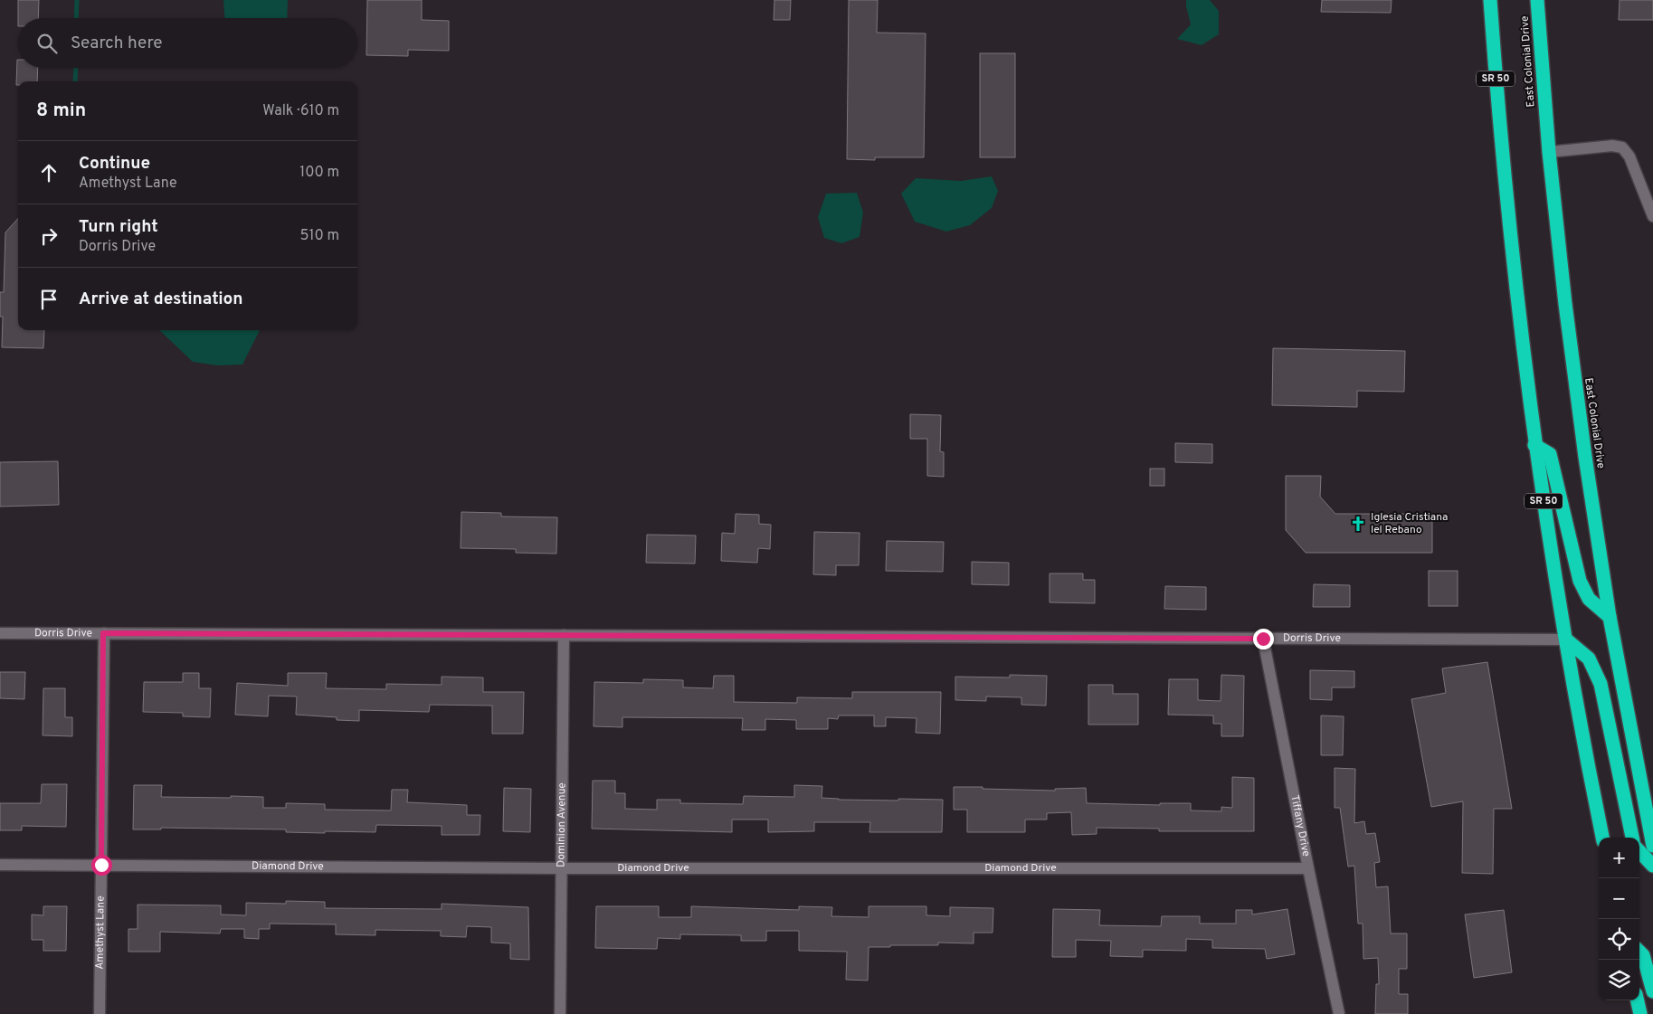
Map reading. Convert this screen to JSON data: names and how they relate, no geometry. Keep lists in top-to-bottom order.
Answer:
{
  "streets": {
    "highway": ["East Colonial Drive", "SR 50"],
    "street": [
      "Dorris Drive",
      "Dominion Avenue",
      "Tiffany Drive",
      "Diamond Drive",
      "Amethyst Lane"
    ]
  },
  "crossings": [
    ["SR 50", "Dorris Drive"],
    ["Dorris Drive", "Dominion Avenue"],
    ["Dorris Drive", "Tiffany Drive"],
    ["Dorris Drive", "Amethyst Lane"],
    ["Dominion Avenue", "Diamond Drive"],
    ["Tiffany Drive", "Diamond Drive"],
    ["Diamond Drive", "Amethyst Lane"]
  ],
  "places": {
    "church": ["Iglesia Cristiana lel Rebano"]
  },
  "page": {
    "search": "Search here",
    "heading": ["8 min", "Walk · 610 m"],
    "list": [
      ["Continue", "Amethyst Lane", "100 m"],
      ["Turn right", "Dorris Drive", "510 m"],
      "Arrive at destination"
    ],
    "map_buttons": ["+", "−"]
  }
}
